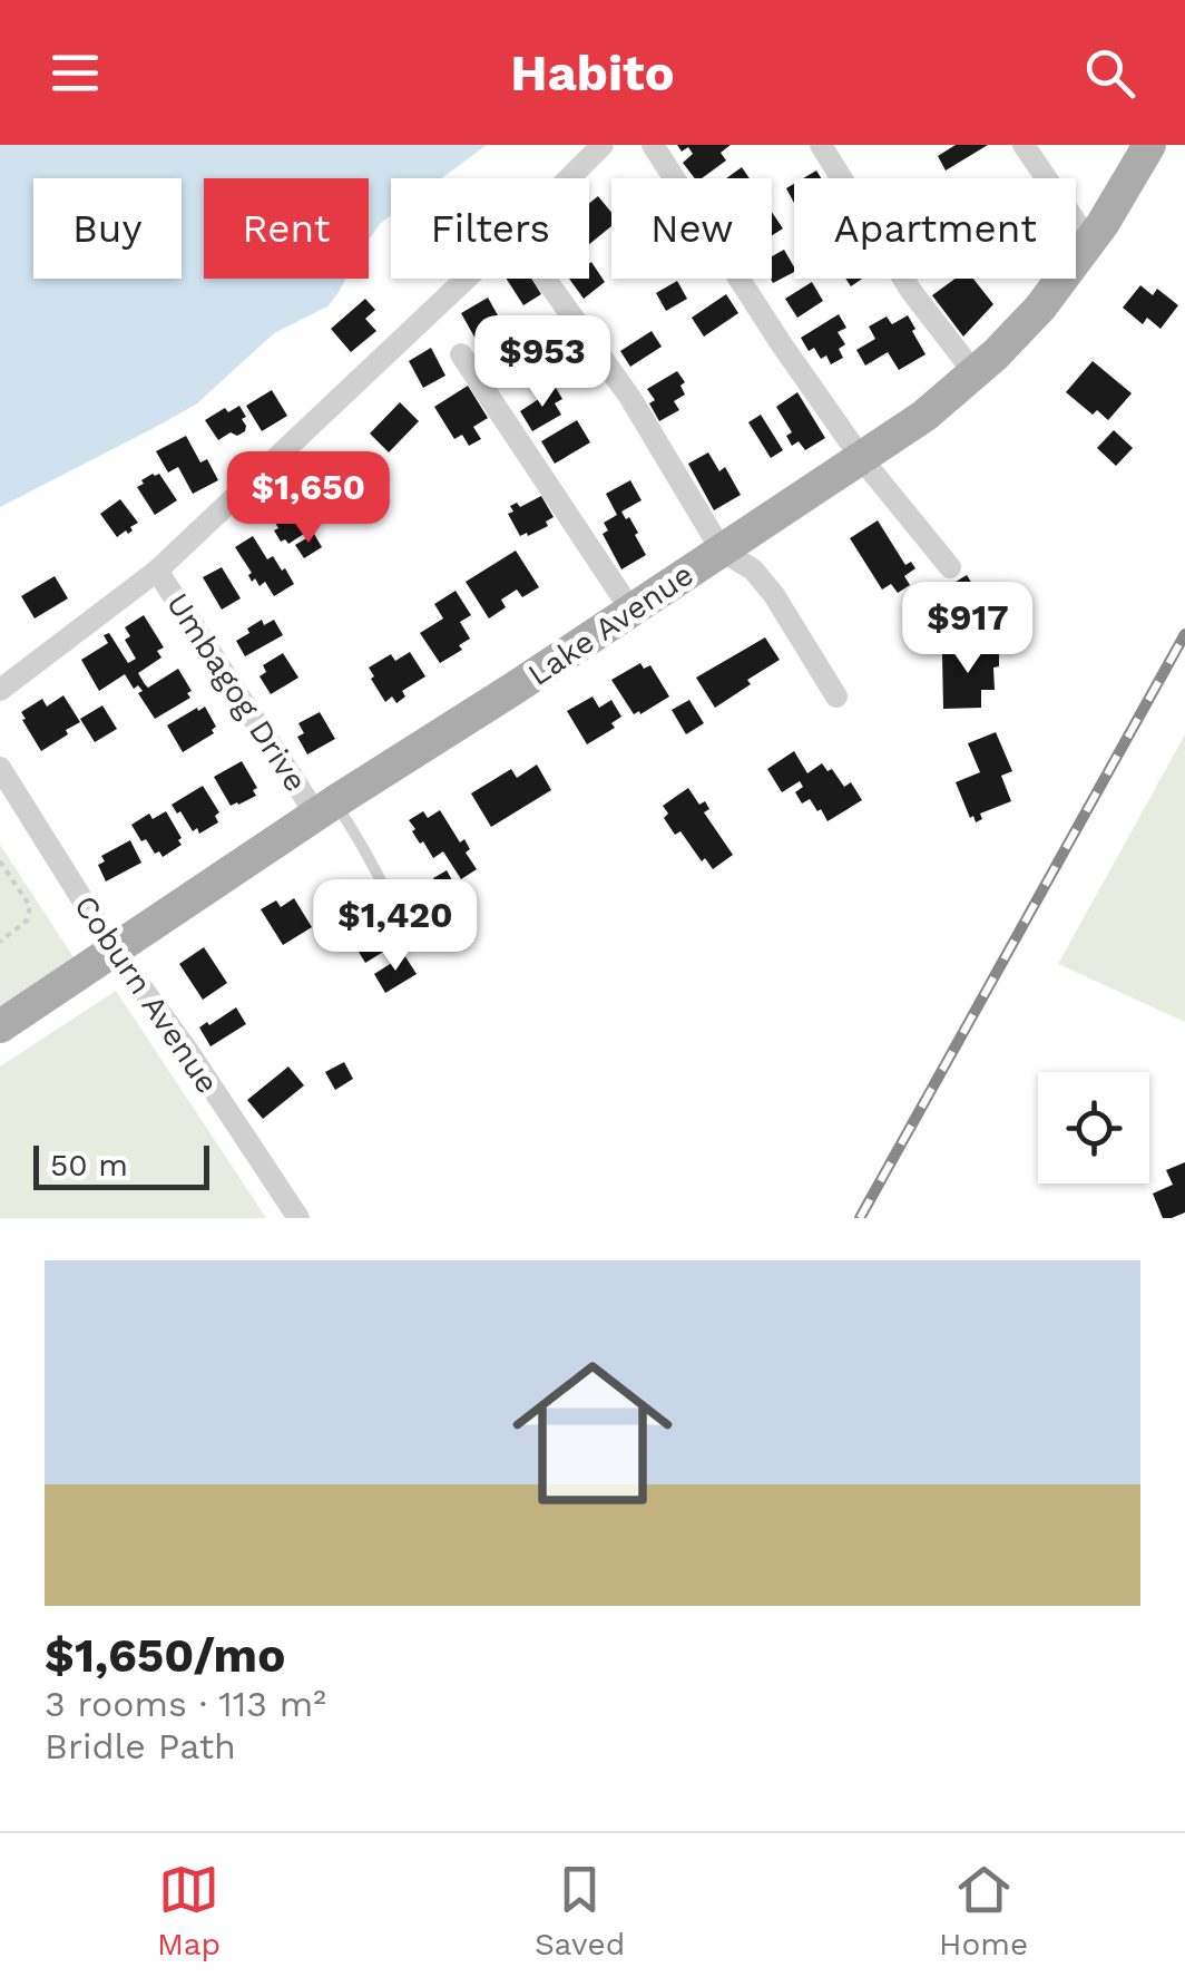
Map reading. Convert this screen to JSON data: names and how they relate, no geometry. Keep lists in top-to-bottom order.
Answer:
{
  "streets": {
    "main road": ["Lake Avenue"],
    "street": ["Umbagog Drive", "Coburn Avenue"]
  },
  "crossings": [
    ["Lake Avenue", "Umbagog Drive"],
    ["Lake Avenue", "Coburn Avenue"]
  ],
  "scale_bar": "50 m",
  "page": {
    "header": "Habito",
    "chip": [
      "Buy",
      "Rent",
      "Filters",
      "New",
      "Apartment"
    ],
    "price": [
      "$953",
      "$1,650",
      "$917",
      "$1,420"
    ],
    "scale": "50 m",
    "list": [
      {
        "name": "$1,650/mo",
        "note": "3 rooms · 113 m² · Bridle Path"
      }
    ],
    "tabs": ["Map", "Saved", "Home"]
  }
}
